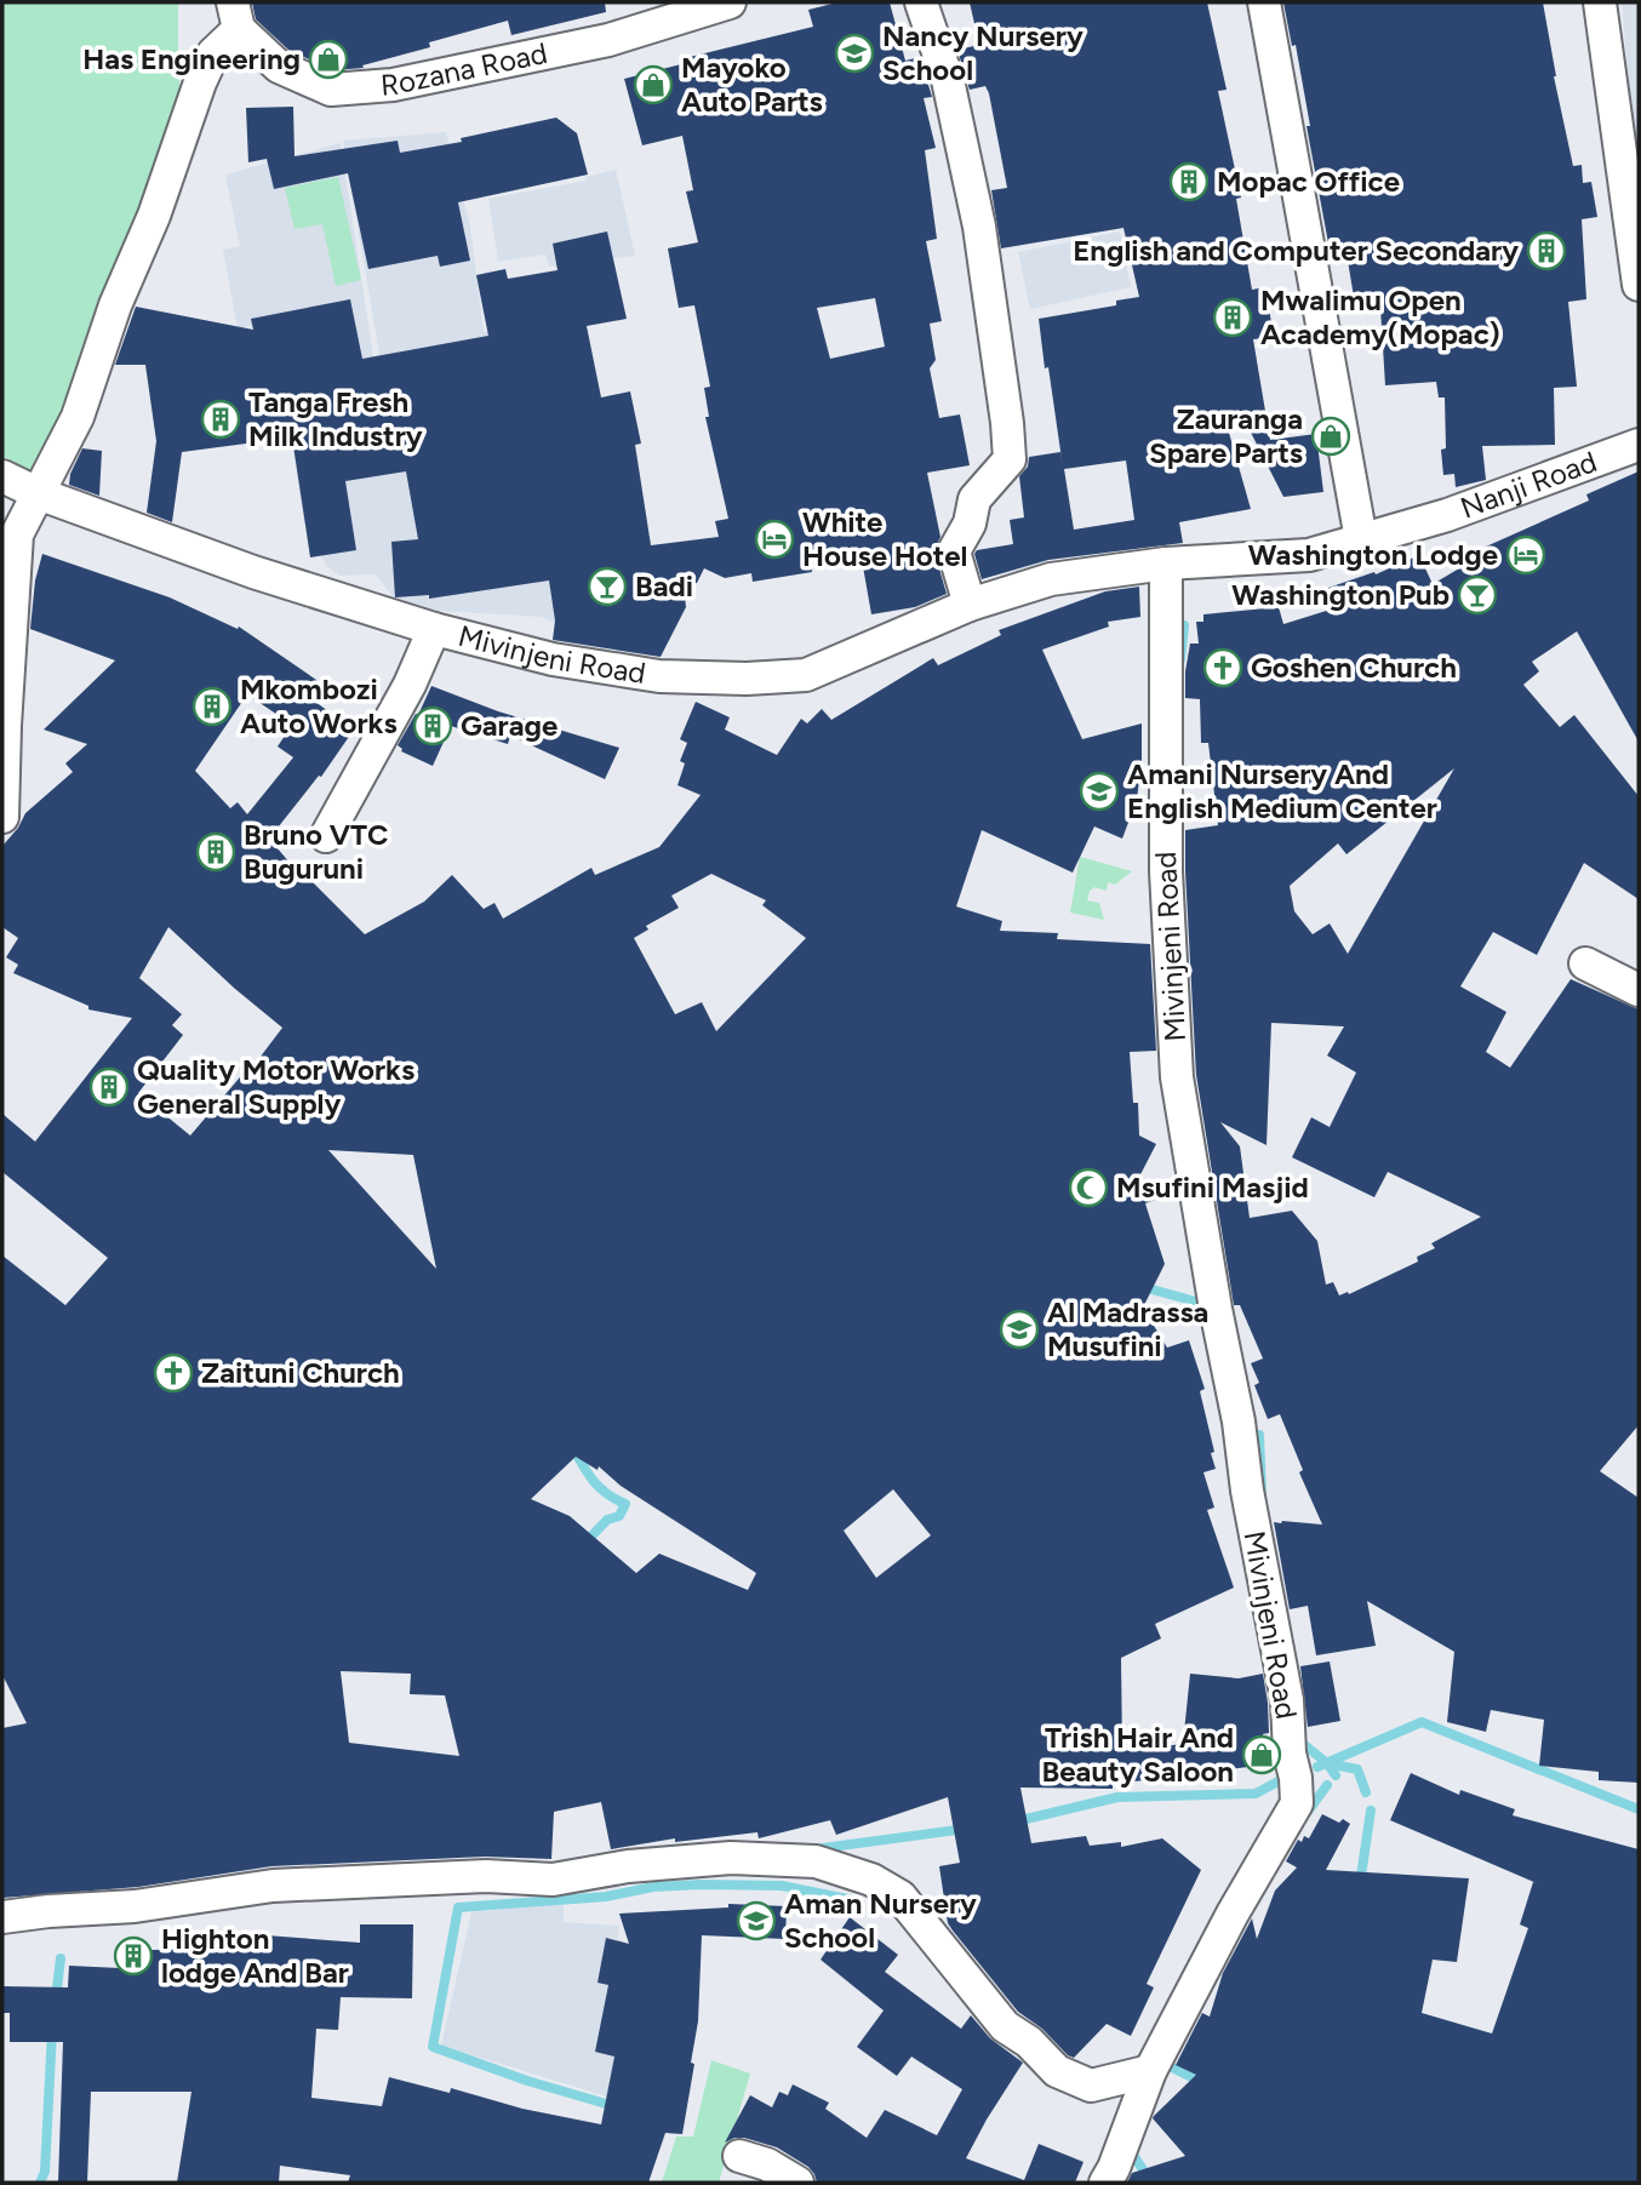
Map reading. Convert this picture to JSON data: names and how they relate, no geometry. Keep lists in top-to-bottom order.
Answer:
{
  "streets": {
    "street": ["Rozana Road", "Nanji Road", "Mivinjeni Road"]
  },
  "crossings": [
    ["Nanji Road", "Mivinjeni Road"]
  ],
  "places": {
    "school or university": [
      "Nancy Nursery School",
      "Amani Nursery And English Medium Center",
      "Al Madrassa Musufini",
      "Aman Nursery School"
    ],
    "shop": [
      "Has Engineering",
      "Mayoko Auto Parts",
      "Zauranga Spare Parts",
      "Trish Hair And Beauty Saloon"
    ],
    "building": [
      "Mopac Office",
      "English and Computer Secondary",
      "Mwalimu Open Academy(Mopac)",
      "Tanga Fresh Milk Industry",
      "Mkombozi Auto Works",
      "Garage",
      "Bruno VTC Buguruni",
      "Quality Motor Works General Supply",
      "Highton lodge And Bar"
    ],
    "hotel": ["White House Hotel", "Washington Lodge"],
    "bar": ["Badi", "Washington Pub"],
    "church": ["Goshen Church", "Zaituni Church"],
    "mosque": ["Msufini Masjid"]
  }
}
